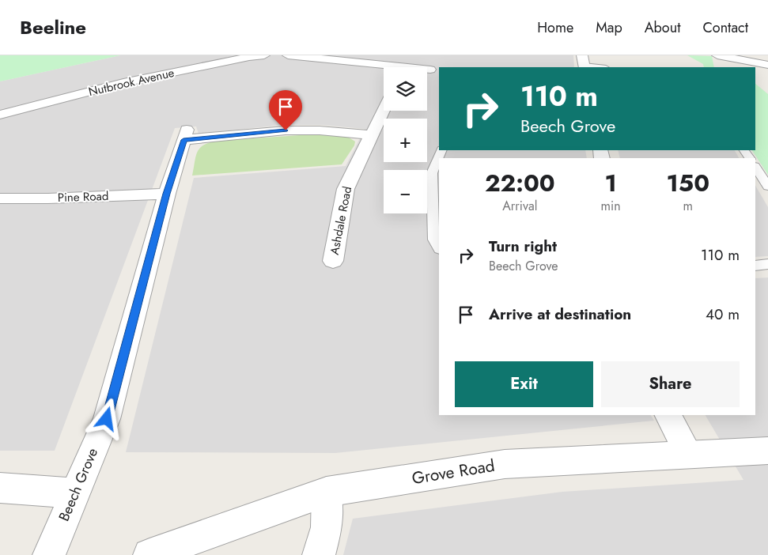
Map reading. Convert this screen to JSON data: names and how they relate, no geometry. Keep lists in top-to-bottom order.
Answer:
{
  "streets": {
    "street": [
      "Nutbrook Avenue",
      "Pine Road",
      "Ashdale Road",
      "Grove Road",
      "Beech Grove"
    ]
  },
  "crossings": [
    ["Pine Road", "Beech Grove"],
    ["Ashdale Road", "Beech Grove"]
  ],
  "page": {
    "header": "Beeline",
    "nav": [
      "Home",
      "Map",
      "About",
      "Contact"
    ],
    "map_buttons": ["+", "−"],
    "turn": ["110 m", "Beech Grove"],
    "eta": [
      "22:00",
      "Arrival",
      "1",
      "min",
      "150",
      "m"
    ],
    "list": [
      {
        "name": "Turn right",
        "note": "Beech Grove",
        "value": "110 m"
      },
      {
        "name": "Arrive at destination",
        "value": "40 m"
      }
    ],
    "buttons": ["Exit", "Share"]
  }
}
